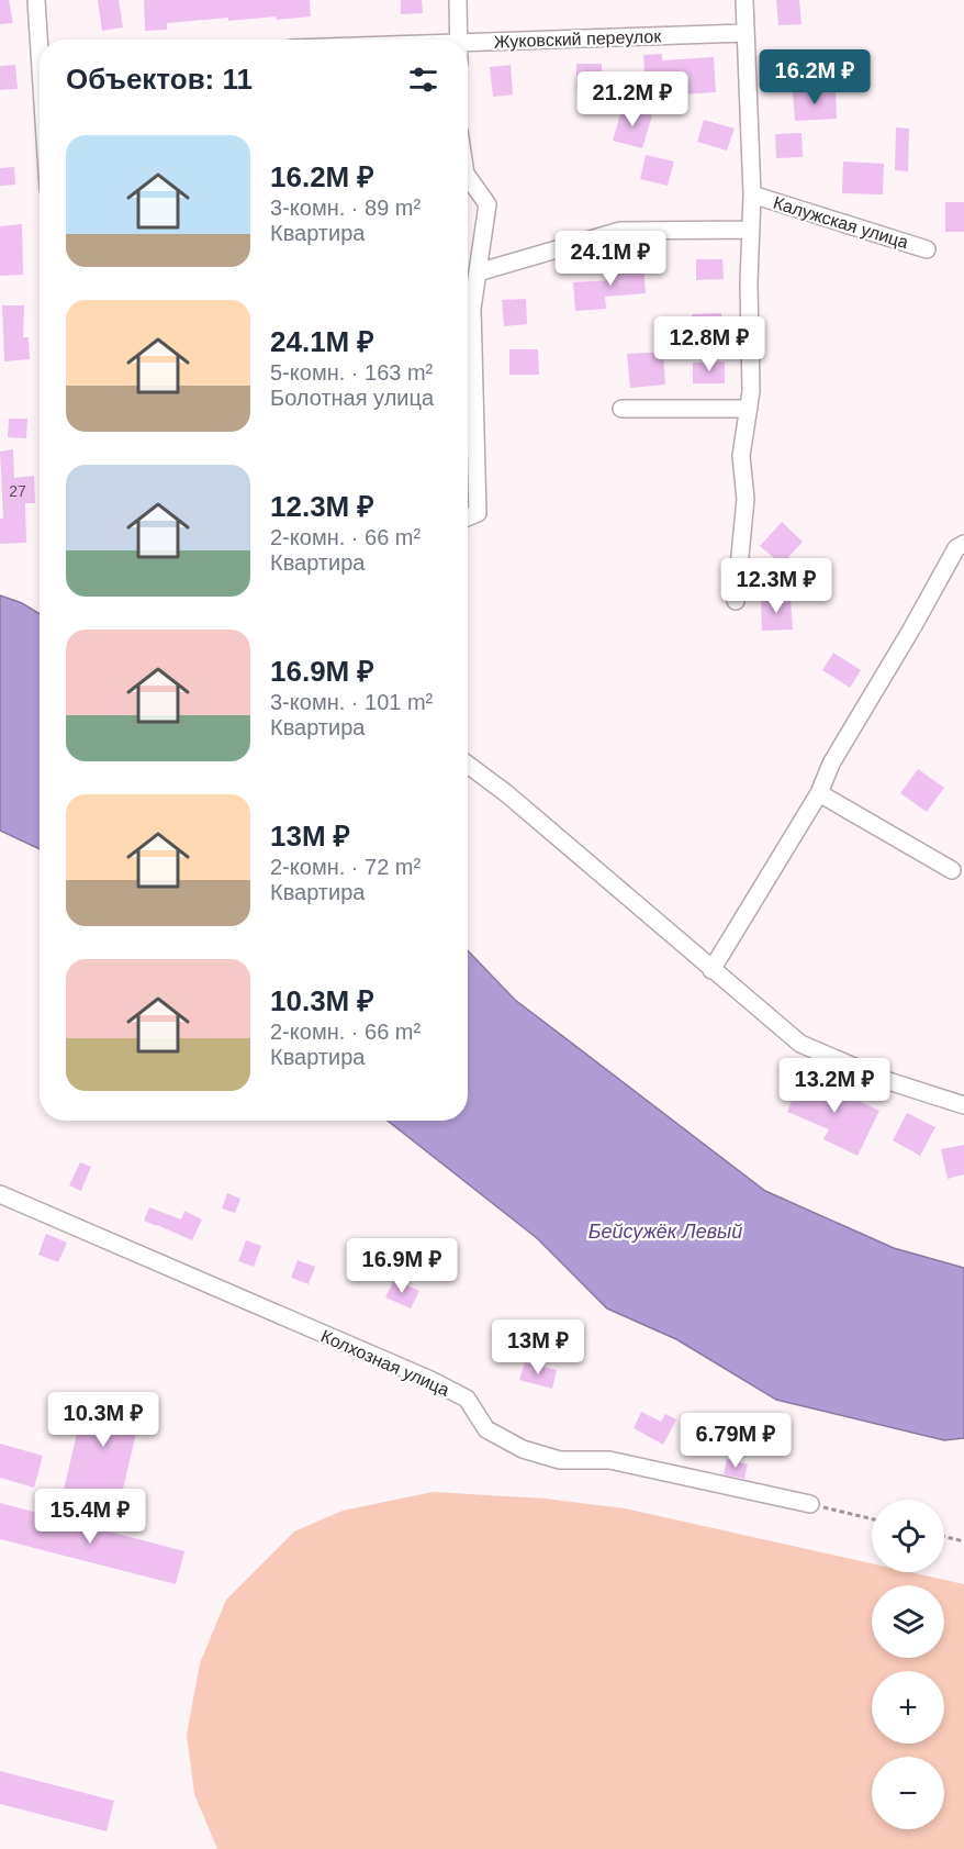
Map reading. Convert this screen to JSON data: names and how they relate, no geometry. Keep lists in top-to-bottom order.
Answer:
{
  "streets": {
    "street": ["Жуковский переулок", "Калужская улица", "Колхозная улица"]
  },
  "crossings": [
    ["Жуковский переулок", "Калужская улица"]
  ],
  "water": ["Бейсужёк Левый"],
  "house_numbers": ["27"],
  "page": {
    "heading": "Объектов: 11",
    "price": [
      "16.2M ₽",
      "21.2M ₽",
      "24.1M ₽",
      "12.8M ₽",
      "12.3M ₽",
      "13.2M ₽",
      "16.9M ₽",
      "13M ₽",
      "10.3M ₽",
      "6.79M ₽",
      "15.4M ₽"
    ],
    "list": [
      {
        "name": "16.2M ₽",
        "note": "3-комн. · 89 m² · Квартира"
      },
      {
        "name": "24.1M ₽",
        "note": "5-комн. · 163 m² · Болотная улица"
      },
      {
        "name": "12.3M ₽",
        "note": "2-комн. · 66 m² · Квартира"
      },
      {
        "name": "16.9M ₽",
        "note": "3-комн. · 101 m² · Квартира"
      },
      {
        "name": "13M ₽",
        "note": "2-комн. · 72 m² · Квартира"
      },
      {
        "name": "10.3M ₽",
        "note": "2-комн. · 66 m² · Квартира"
      }
    ],
    "map_buttons": ["+", "−"]
  }
}
